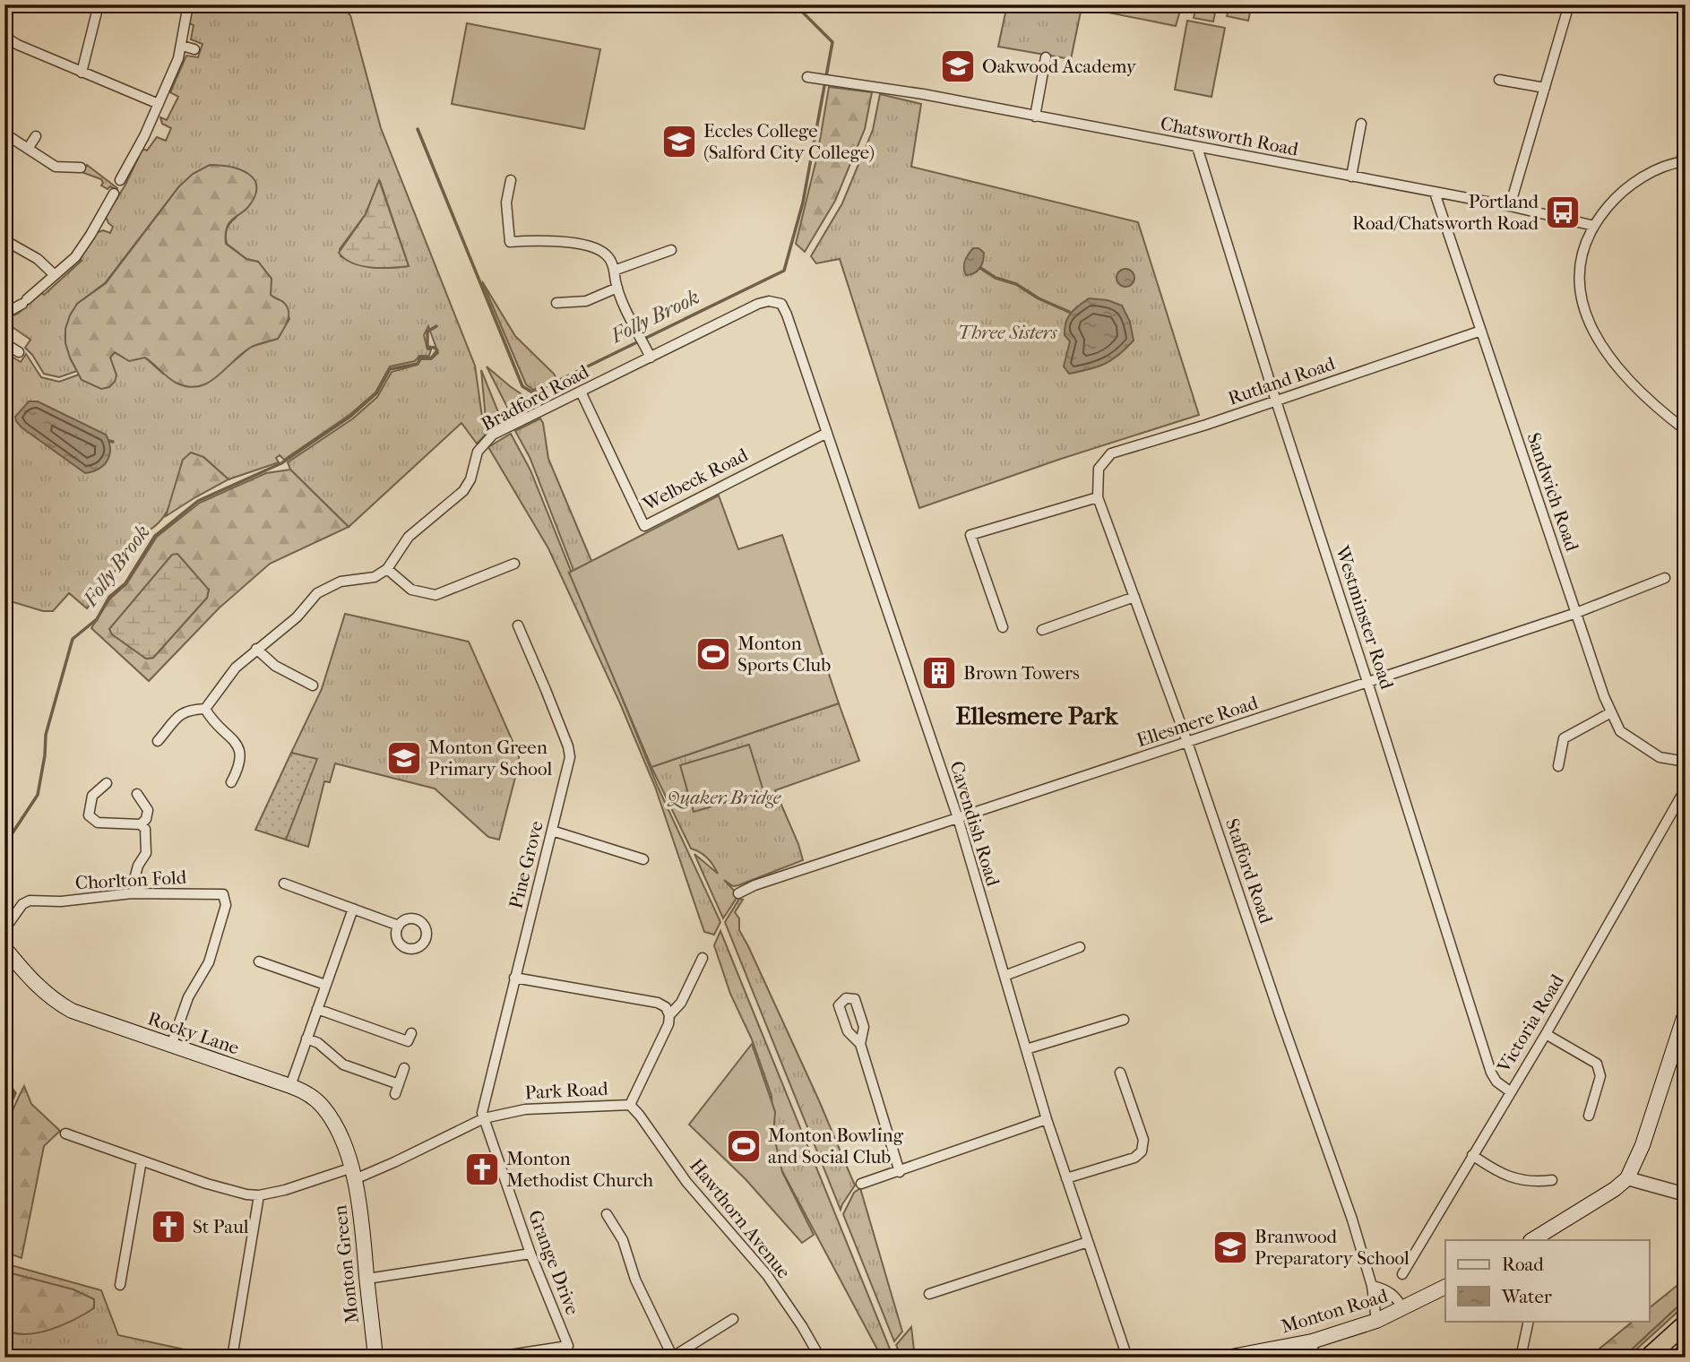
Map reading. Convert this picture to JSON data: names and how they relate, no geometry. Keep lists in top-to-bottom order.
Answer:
{
  "streets": {
    "main road": ["Rocky Lane", "Monton Green", "Monton Road"],
    "street": [
      "Chatsworth Road",
      "Rutland Road",
      "Bradford Road",
      "Welbeck Road",
      "Sandwich Road",
      "Westminster Road",
      "Ellesmere Road",
      "Cavendish Road",
      "Pine Grove",
      "Stafford Road",
      "Chorlton Fold",
      "Victoria Road",
      "Park Road",
      "Hawthorn Avenue",
      "Grange Drive"
    ]
  },
  "crossings": [
    ["Chatsworth Road", "Sandwich Road"],
    ["Chatsworth Road", "Westminster Road"],
    ["Rutland Road", "Sandwich Road"],
    ["Rutland Road", "Westminster Road"],
    ["Rutland Road", "Stafford Road"],
    ["Bradford Road", "Welbeck Road"],
    ["Bradford Road", "Cavendish Road"],
    ["Welbeck Road", "Cavendish Road"],
    ["Sandwich Road", "Ellesmere Road"],
    ["Westminster Road", "Ellesmere Road"],
    ["Westminster Road", "Victoria Road"],
    ["Ellesmere Road", "Cavendish Road"],
    ["Ellesmere Road", "Stafford Road"],
    ["Pine Grove", "Park Road"],
    ["Pine Grove", "Grange Drive"],
    ["Stafford Road", "Monton Road"],
    ["Chorlton Fold", "Rocky Lane"],
    ["Rocky Lane", "Park Road"],
    ["Rocky Lane", "Monton Green"],
    ["Park Road", "Hawthorn Avenue"],
    ["Park Road", "Grange Drive"],
    ["Park Road", "Monton Green"]
  ],
  "districts": ["Ellesmere Park"],
  "water": ["Folly Brook"],
  "parks": ["Three Sisters", "Quaker Bridge"],
  "places": {
    "school or university": [
      "Oakwood Academy",
      "Eccles College (Salford City College)",
      "Monton Green Primary School",
      "Branwood Preparatory School"
    ],
    "bus stop": ["Portland Road/Chatsworth Road"],
    "sports": ["Monton Sports Club", "Monton Bowling and Social Club"],
    "building": ["Brown Towers"],
    "church": ["Monton Methodist Church", "St Paul"]
  },
  "legend": ["Road", "Water"]
}
